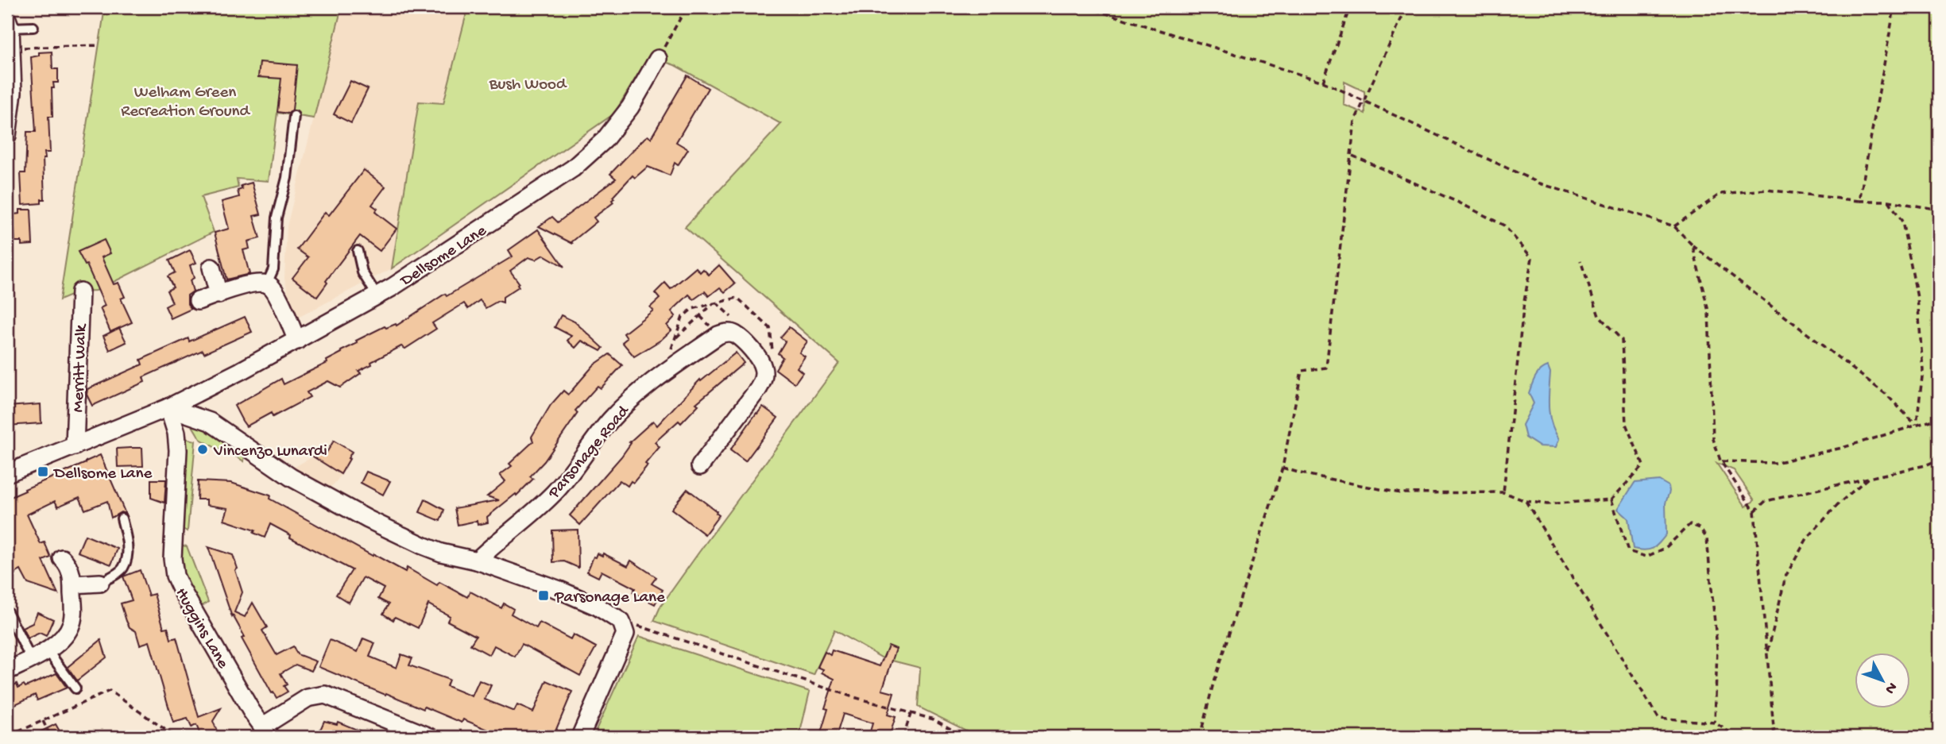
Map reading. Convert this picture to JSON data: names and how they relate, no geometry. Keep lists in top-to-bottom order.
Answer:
{
  "streets": {
    "street": [
      "Dellsome Lane",
      "Merritt Walk",
      "Parsonage Road",
      "Huggins Lane"
    ]
  },
  "crossings": [
    ["Dellsome Lane", "Merritt Walk"],
    ["Dellsome Lane", "Huggins Lane"]
  ],
  "parks": ["Bush Wood", "Welham Green Recreation Ground"],
  "places": {
    "other": ["Vincenzo Lunardi"],
    "transit": ["Dellsome Lane", "Parsonage Lane"]
  },
  "north": "bottom right"
}
